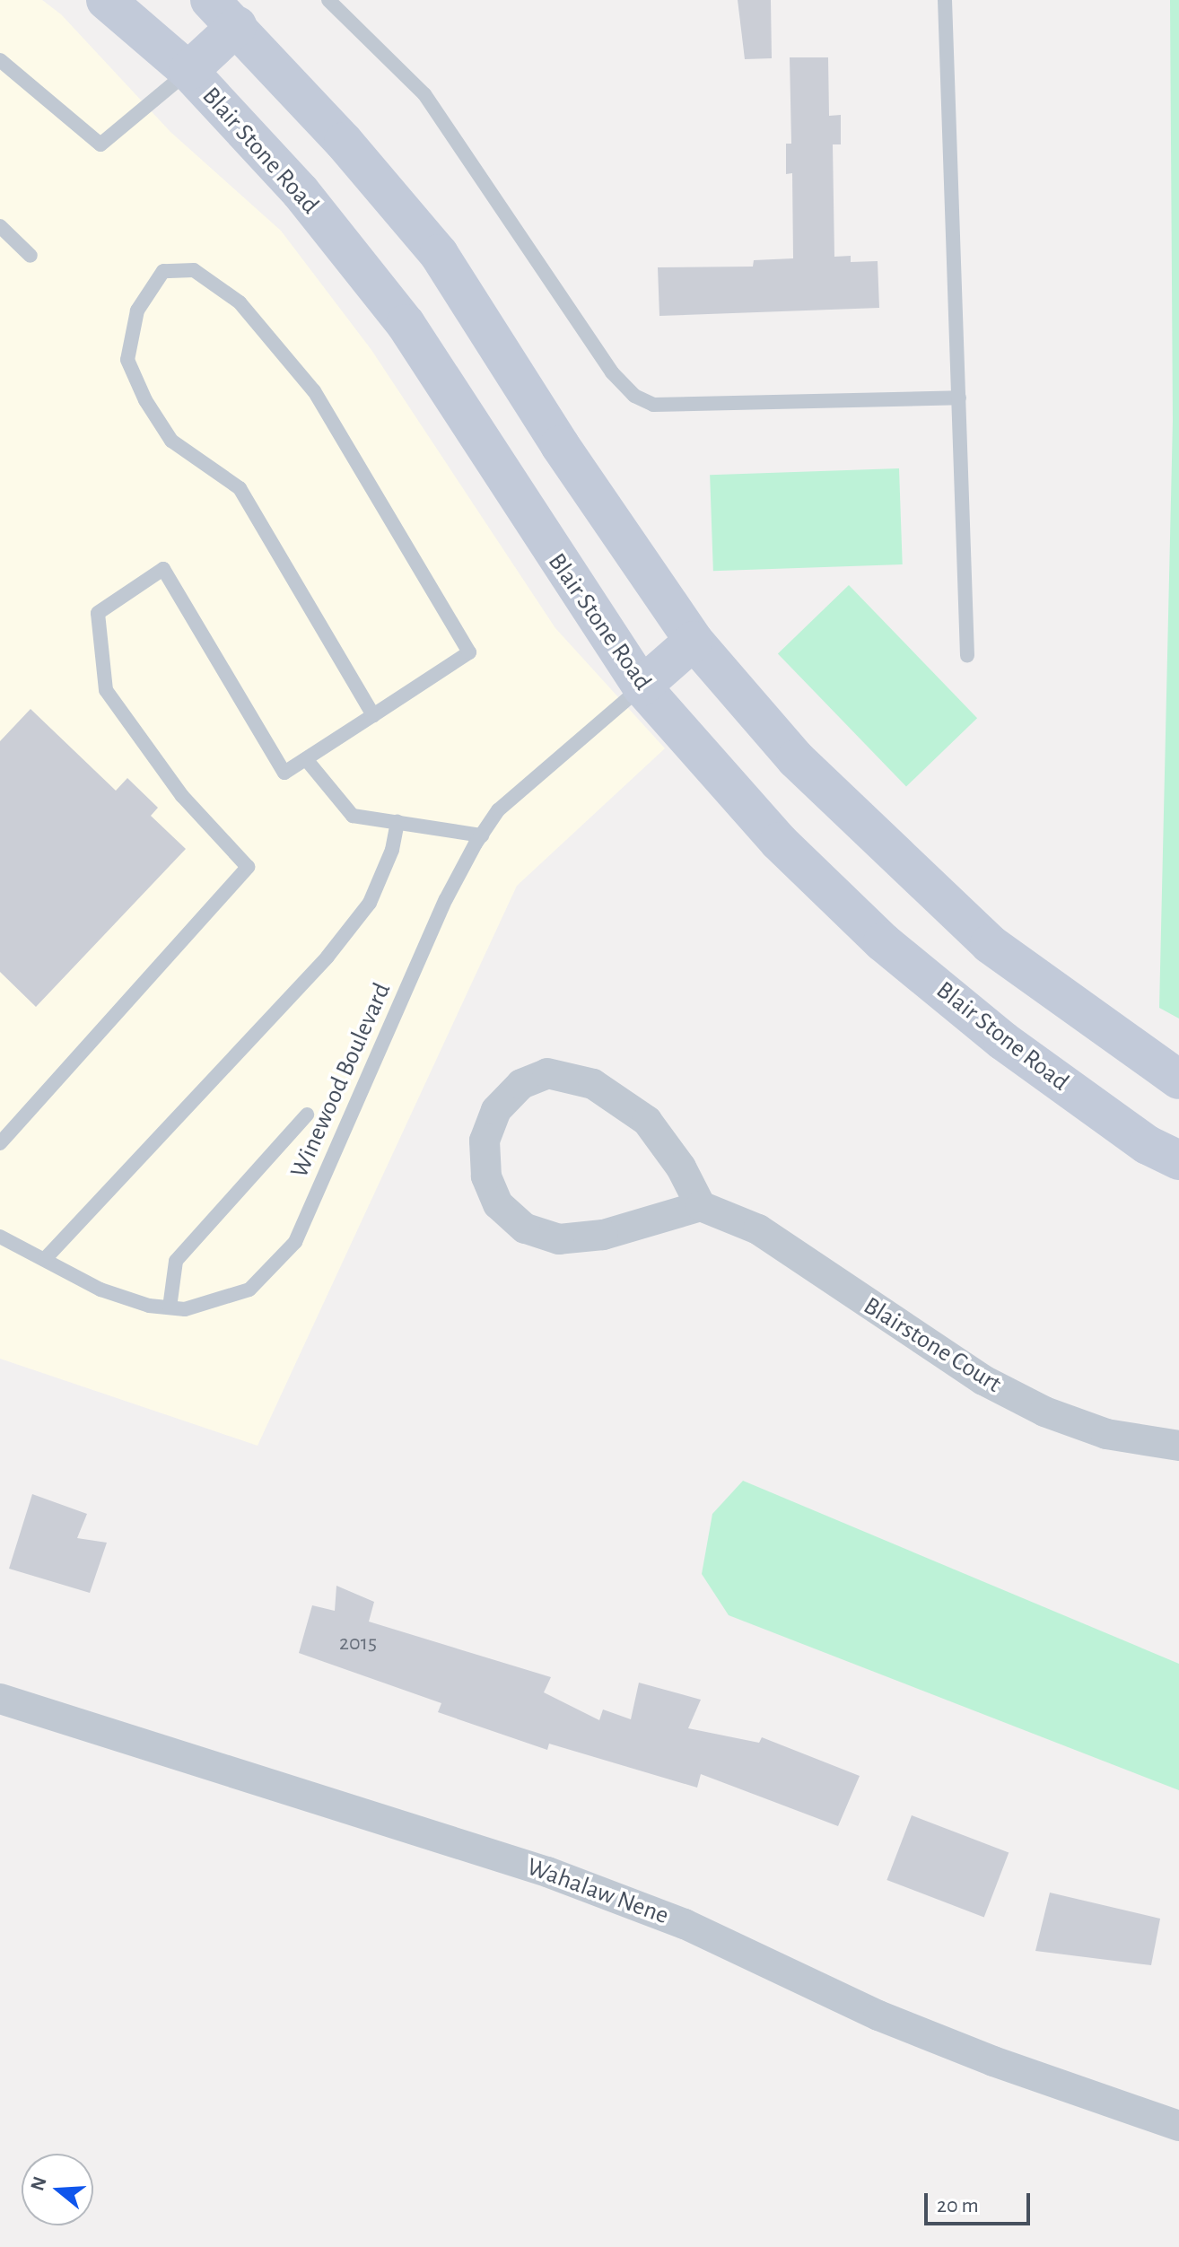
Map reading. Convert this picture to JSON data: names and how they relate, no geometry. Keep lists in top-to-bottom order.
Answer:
{
  "streets": {
    "main road": ["Blair Stone Road"],
    "street": ["Blairstone Court", "Wahalaw Nene"],
    "lane": ["Winewood Boulevard"]
  },
  "crossings": [
    ["Blair Stone Road", "Winewood Boulevard"]
  ],
  "house_numbers": ["2015"],
  "scale_bar": "20 m",
  "north": "left"
}
